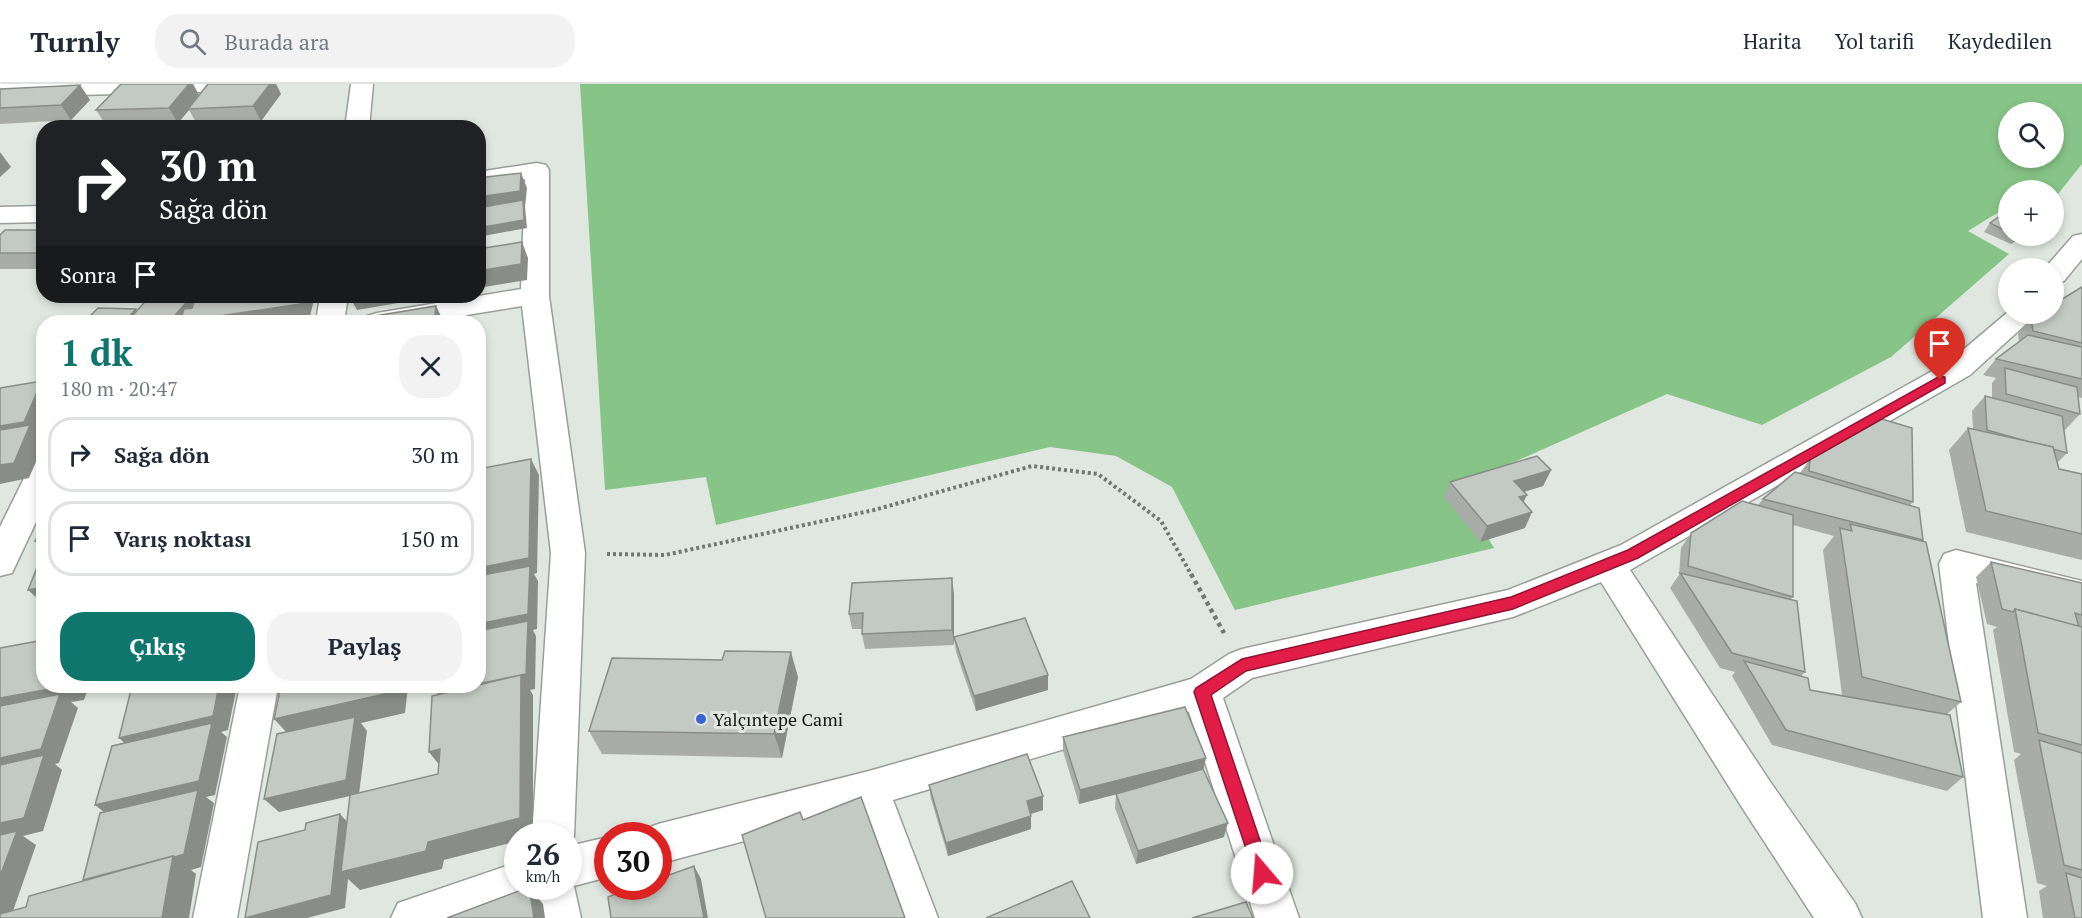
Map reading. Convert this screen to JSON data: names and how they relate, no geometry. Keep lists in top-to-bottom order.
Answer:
{
  "places": ["Yalçıntepe Cami"],
  "page": {
    "header": "Turnly",
    "search": "Burada ara",
    "nav": ["Harita", "Yol tarifi", "Kaydedilen"],
    "map_buttons": ["+", "−"],
    "turn": ["30 m", "Sağa dön"],
    "then": "Sonra",
    "heading": ["1 dk", "180 m · 20:47"],
    "list": [
      {
        "name": "Sağa dön",
        "value": "30 m"
      },
      {
        "name": "Varış noktası",
        "value": "150 m"
      }
    ],
    "buttons": ["Çıkış", "Paylaş"],
    "speed": "26 km/h",
    "limit": "30"
  }
}
